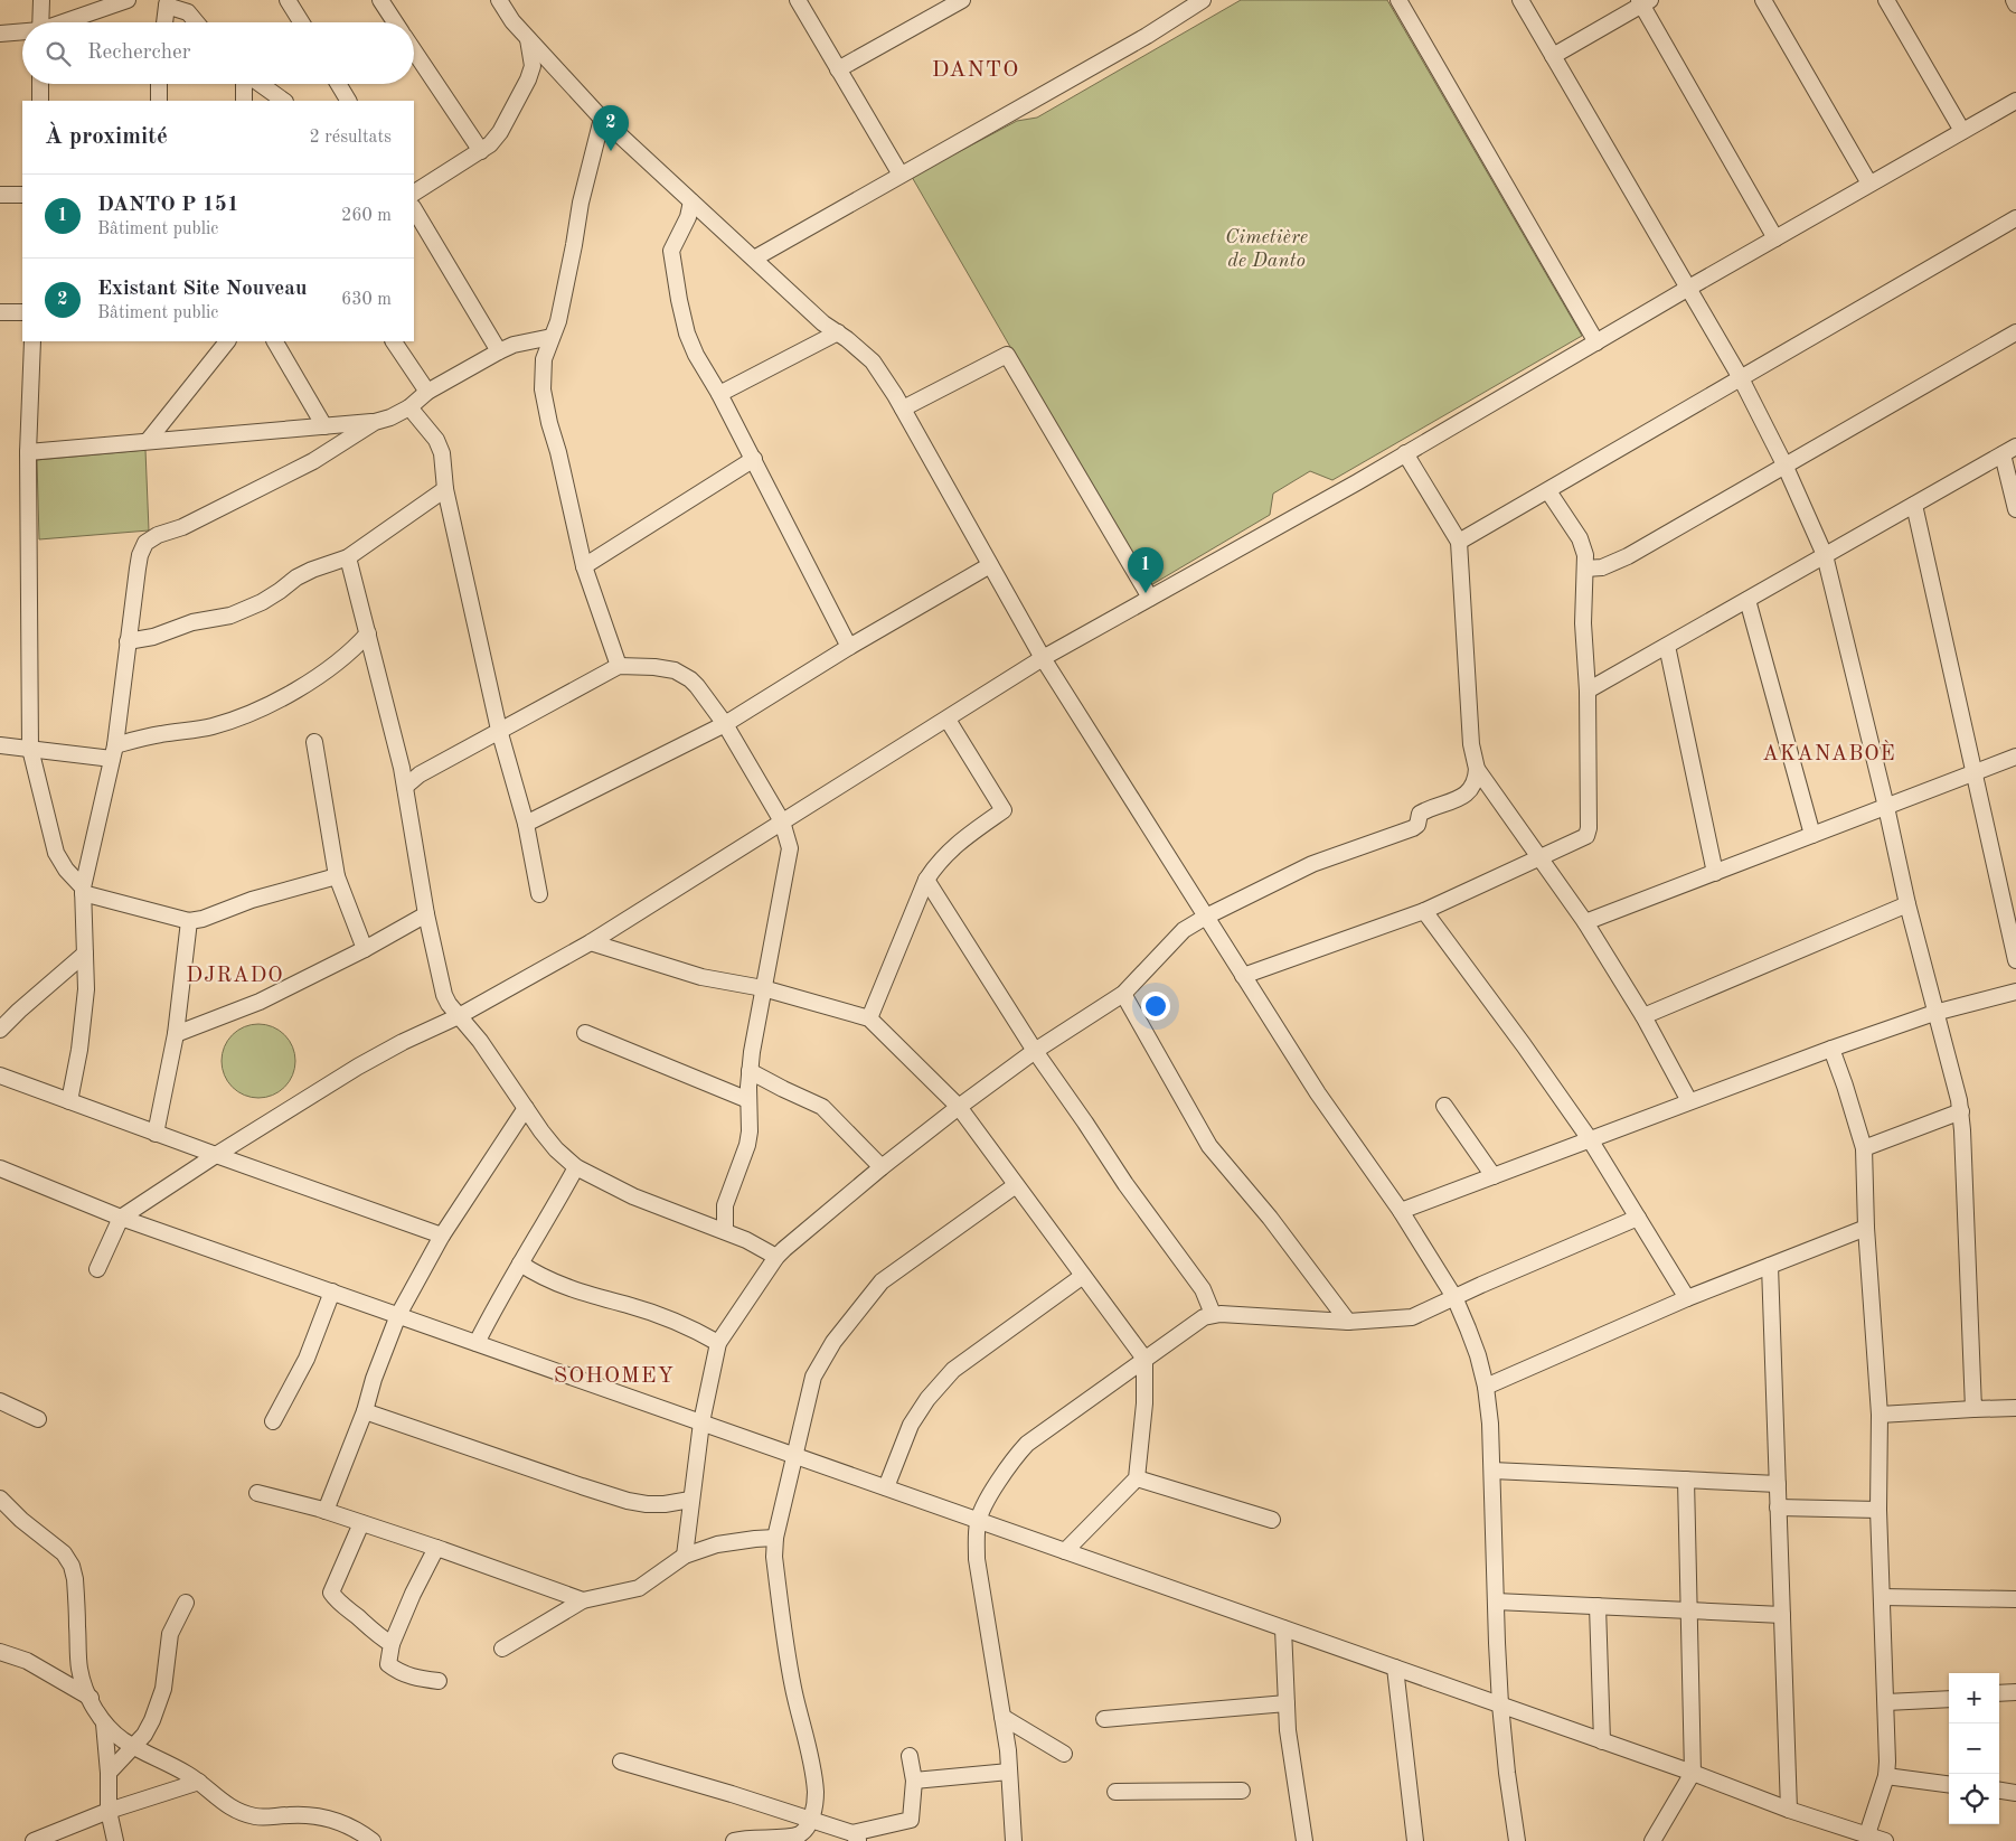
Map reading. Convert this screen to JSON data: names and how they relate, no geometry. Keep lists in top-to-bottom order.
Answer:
{
  "districts": [
    "DANTO",
    "AKANABOÈ",
    "DJRADO",
    "SOHOMEY"
  ],
  "parks": ["Cimetière de Danto"],
  "page": {
    "search": "Rechercher",
    "heading": ["À proximité", "2 résultats"],
    "pins": ["2", "1"],
    "list": [
      {
        "mark": "1",
        "name": "DANTO P 151",
        "note": "Bâtiment public",
        "value": "260 m"
      },
      {
        "mark": "2",
        "name": "Existant Site Nouveau",
        "note": "Bâtiment public",
        "value": "630 m"
      }
    ],
    "map_buttons": ["+", "−"]
  }
}
